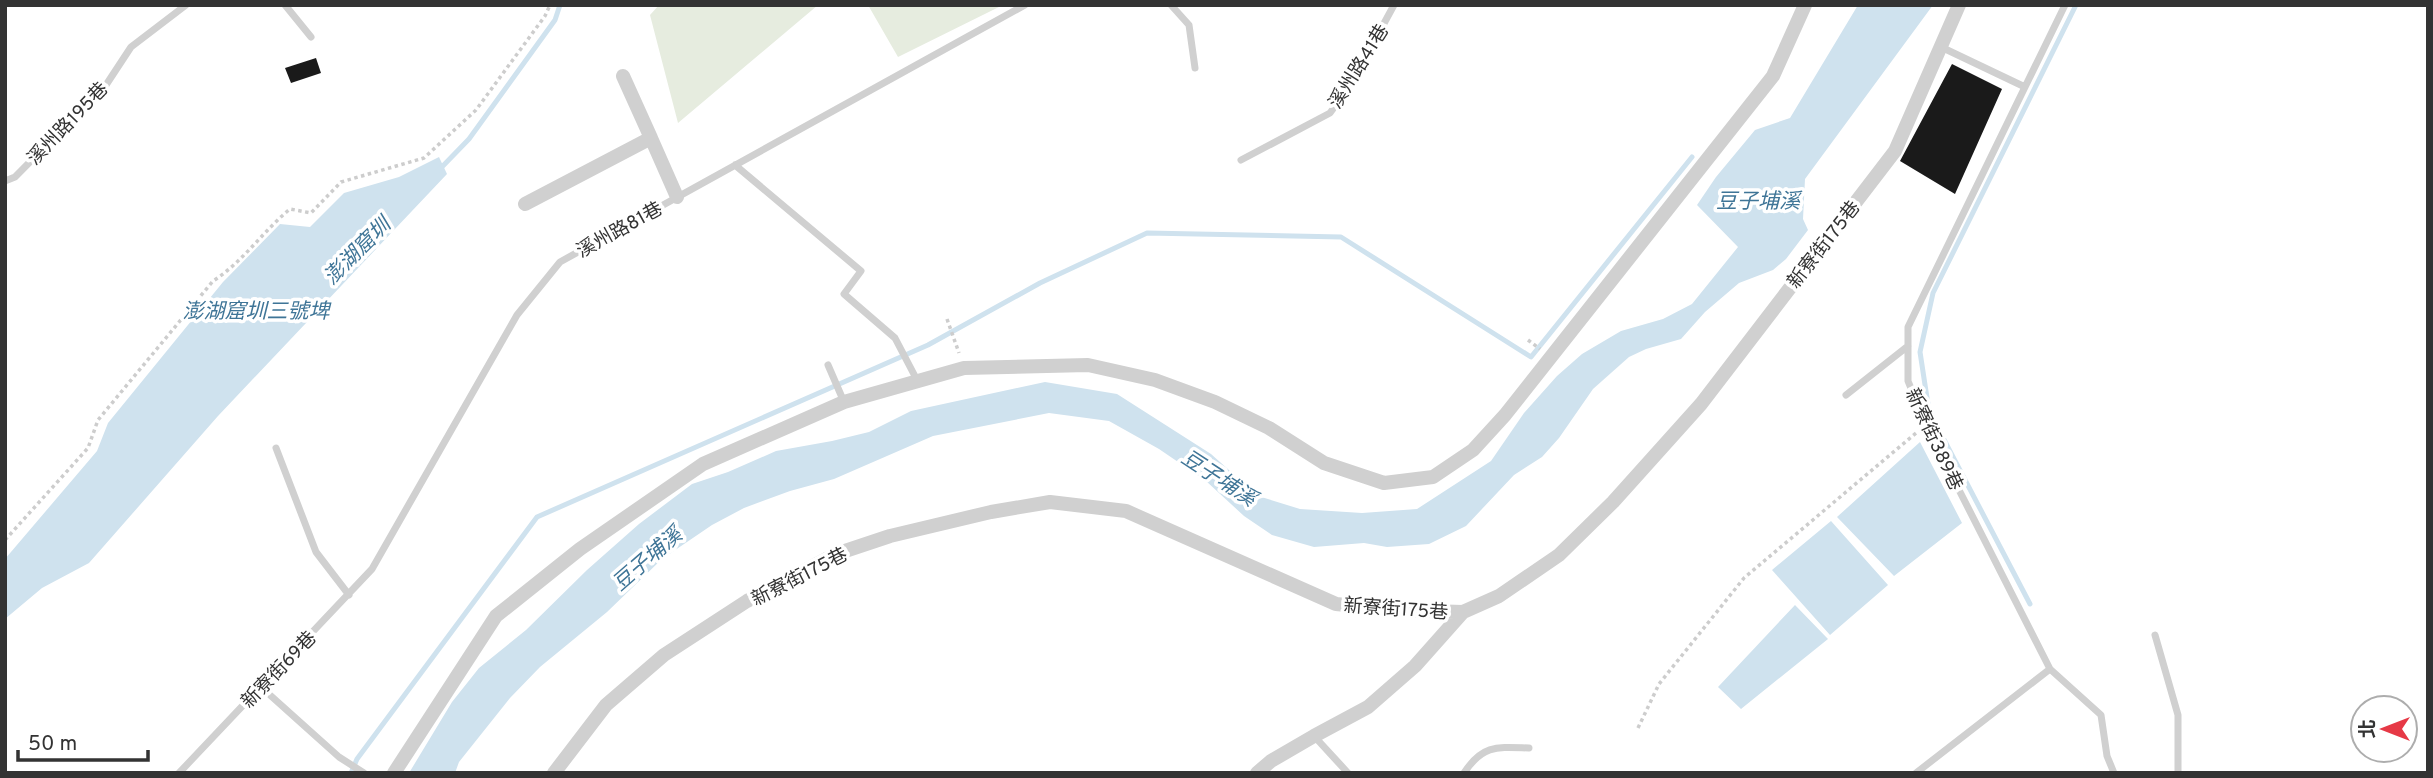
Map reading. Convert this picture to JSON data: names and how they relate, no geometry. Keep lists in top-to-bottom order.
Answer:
{
  "streets": {
    "street": ["新寮街175巷"],
    "lane": [
      "溪州路41巷",
      "溪州路195巷",
      "溪州路81巷",
      "新寮街389巷",
      "新寮街69巷"
    ]
  },
  "crossings": [
    ["溪州路81巷", "新寮街69巷"]
  ],
  "water": ["豆子埔溪", "澎湖窟圳", "澎湖窟圳三號埤"],
  "scale_bar": "50 m",
  "north": "left"
}
